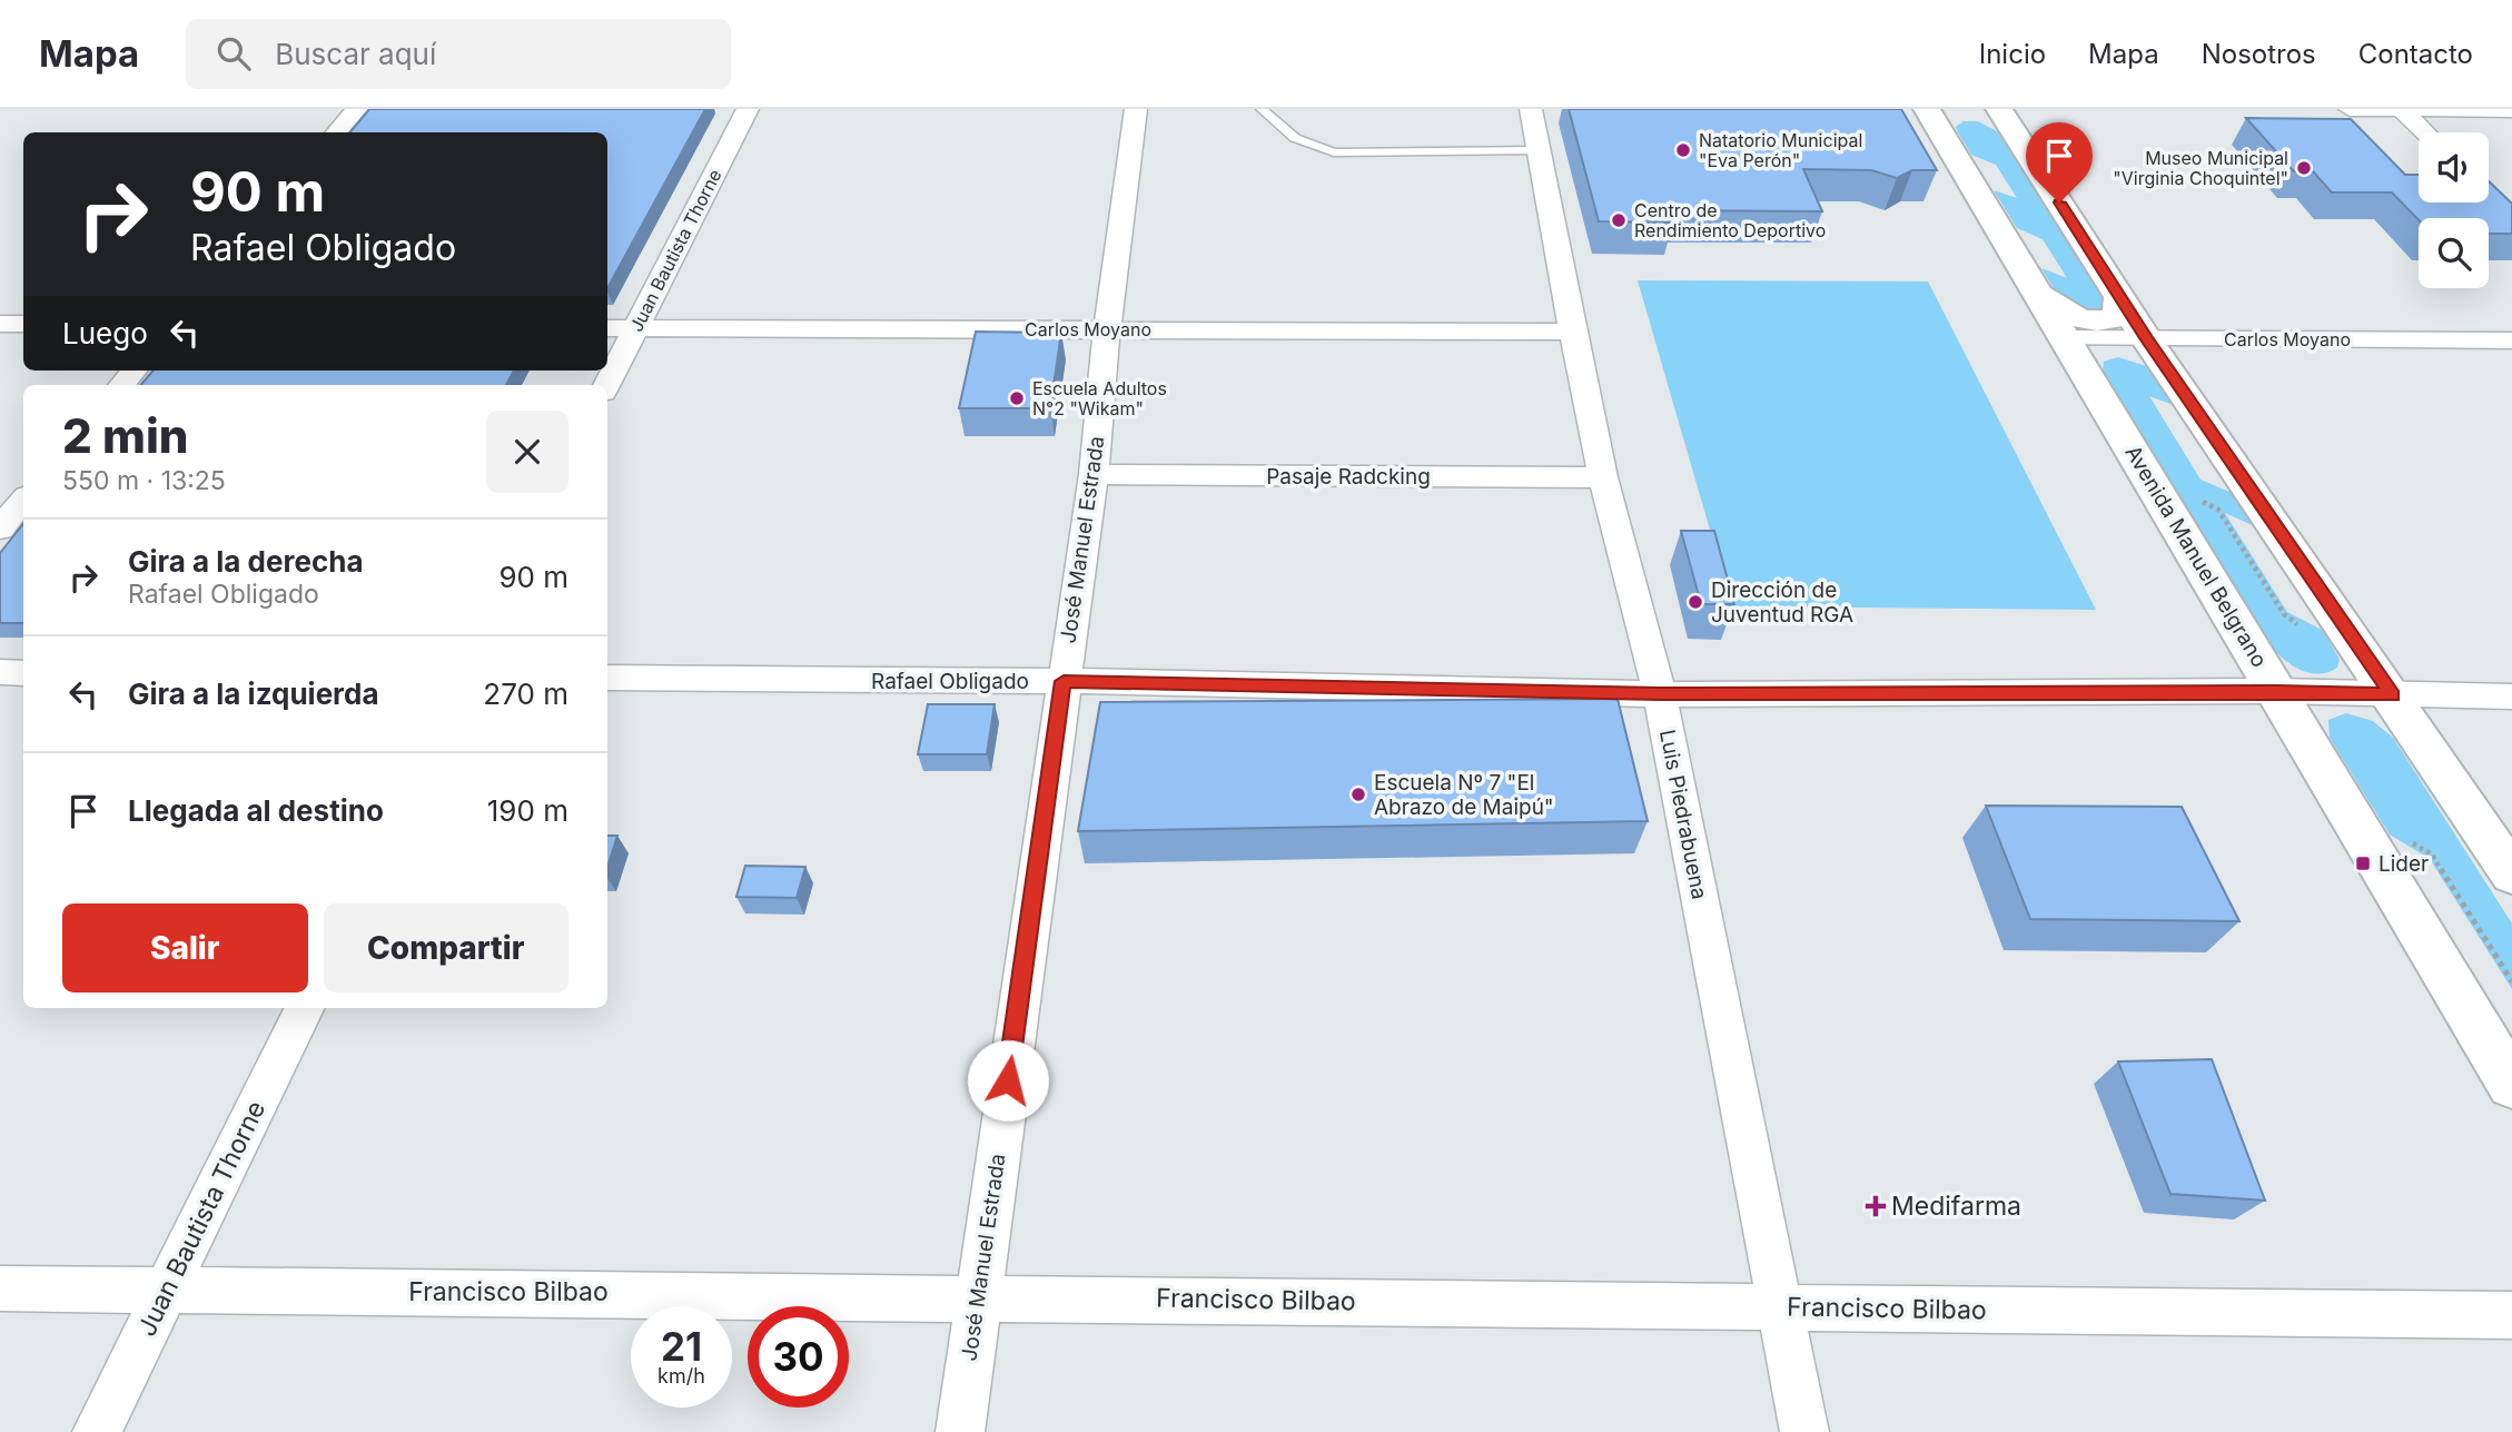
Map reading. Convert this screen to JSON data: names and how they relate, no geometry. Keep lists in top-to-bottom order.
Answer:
{
  "streets": {
    "main road": ["Avenida Manuel Belgrano"],
    "street": [
      "Juan Bautista Thorne",
      "Carlos Moyano",
      "Pasaje Radcking",
      "José Manuel Estrada",
      "Rafael Obligado",
      "Luis Piedrabuena",
      "Francisco Bilbao"
    ]
  },
  "crossings": [
    ["Juan Bautista Thorne", "Carlos Moyano"],
    ["Juan Bautista Thorne", "Francisco Bilbao"],
    ["Carlos Moyano", "José Manuel Estrada"],
    ["Carlos Moyano", "Avenida Manuel Belgrano"],
    ["Carlos Moyano", "Luis Piedrabuena"],
    ["Pasaje Radcking", "José Manuel Estrada"],
    ["Pasaje Radcking", "Luis Piedrabuena"],
    ["José Manuel Estrada", "Rafael Obligado"],
    ["José Manuel Estrada", "Francisco Bilbao"],
    ["Avenida Manuel Belgrano", "Rafael Obligado"],
    ["Rafael Obligado", "Luis Piedrabuena"],
    ["Luis Piedrabuena", "Francisco Bilbao"]
  ],
  "places": {
    "other": [
      "Natatorio Municipal \"Eva Perón\"",
      "Museo Municipal \"Virginia Choquintel\"",
      "Centro de Rendimiento Deportivo",
      "Escuela Adultos N°2 \"Wikam\"",
      "Dirección de Juventud RGA",
      "Escuela Nº 7 \"El Abrazo de Maipú\""
    ],
    "transit": ["Lider"],
    "health": ["Medifarma"]
  },
  "page": {
    "header": "Mapa",
    "search": "Buscar aquí",
    "nav": [
      "Inicio",
      "Mapa",
      "Nosotros",
      "Contacto"
    ],
    "turn": ["90 m", "Rafael Obligado"],
    "then": "Luego",
    "heading": ["2 min", "550 m · 13:25"],
    "list": [
      {
        "name": "Gira a la derecha",
        "note": "Rafael Obligado",
        "value": "90 m"
      },
      {
        "name": "Gira a la izquierda",
        "value": "270 m"
      },
      {
        "name": "Llegada al destino",
        "value": "190 m"
      }
    ],
    "buttons": ["Salir", "Compartir"],
    "speed": "21 km/h",
    "limit": "30"
  }
}
